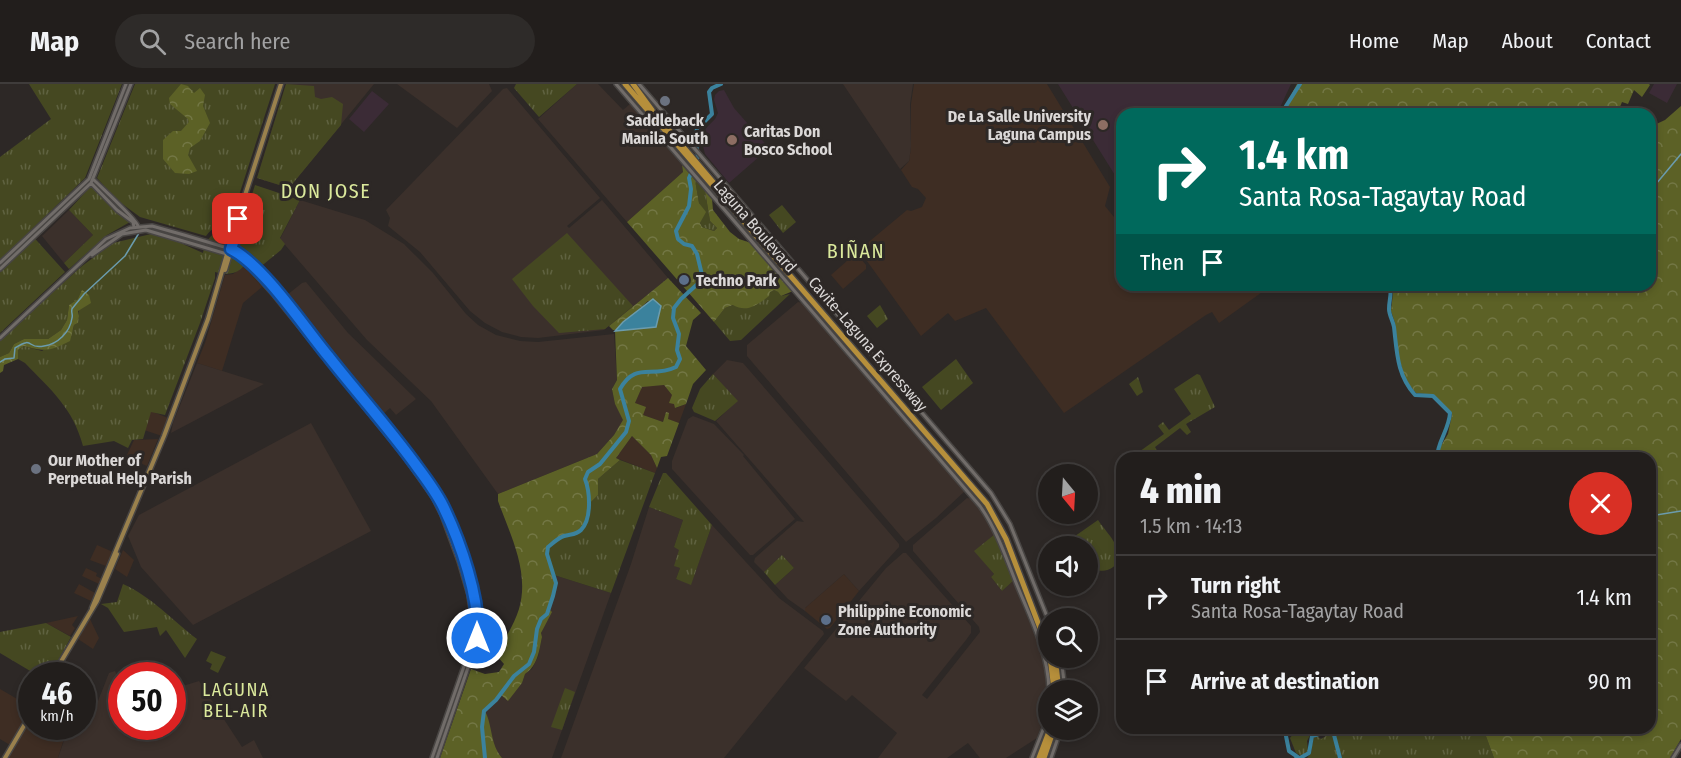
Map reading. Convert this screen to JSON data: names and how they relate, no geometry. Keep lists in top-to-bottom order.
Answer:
{
  "streets": {
    "highway": ["Cavite–Laguna Expressway"],
    "main road": ["Laguna Boulevard"]
  },
  "crossings": [
    ["Laguna Boulevard", "Cavite–Laguna Expressway"]
  ],
  "districts": ["DON JOSE", "BIÑAN", "LAGUNA BEL-AIR"],
  "places": [
    "Saddleback Manila South",
    "De La Salle University Laguna Campus",
    "Caritas Don Bosco School",
    "Techno Park",
    "Our Mother of Perpetual Help Parish",
    "Philippine Economic Zone Authority"
  ],
  "north": "bottom",
  "page": {
    "header": "Map",
    "search": "Search here",
    "nav": [
      "Home",
      "Map",
      "About",
      "Contact"
    ],
    "turn": ["1.4 km", "Santa Rosa-Tagaytay Road"],
    "then": "Then",
    "heading": ["4 min", "1.5 km · 14:13"],
    "list": [
      {
        "name": "Turn right",
        "note": "Santa Rosa-Tagaytay Road",
        "value": "1.4 km"
      },
      {
        "name": "Arrive at destination",
        "value": "90 m"
      }
    ],
    "speed": "46 km/h",
    "limit": "50"
  }
}
